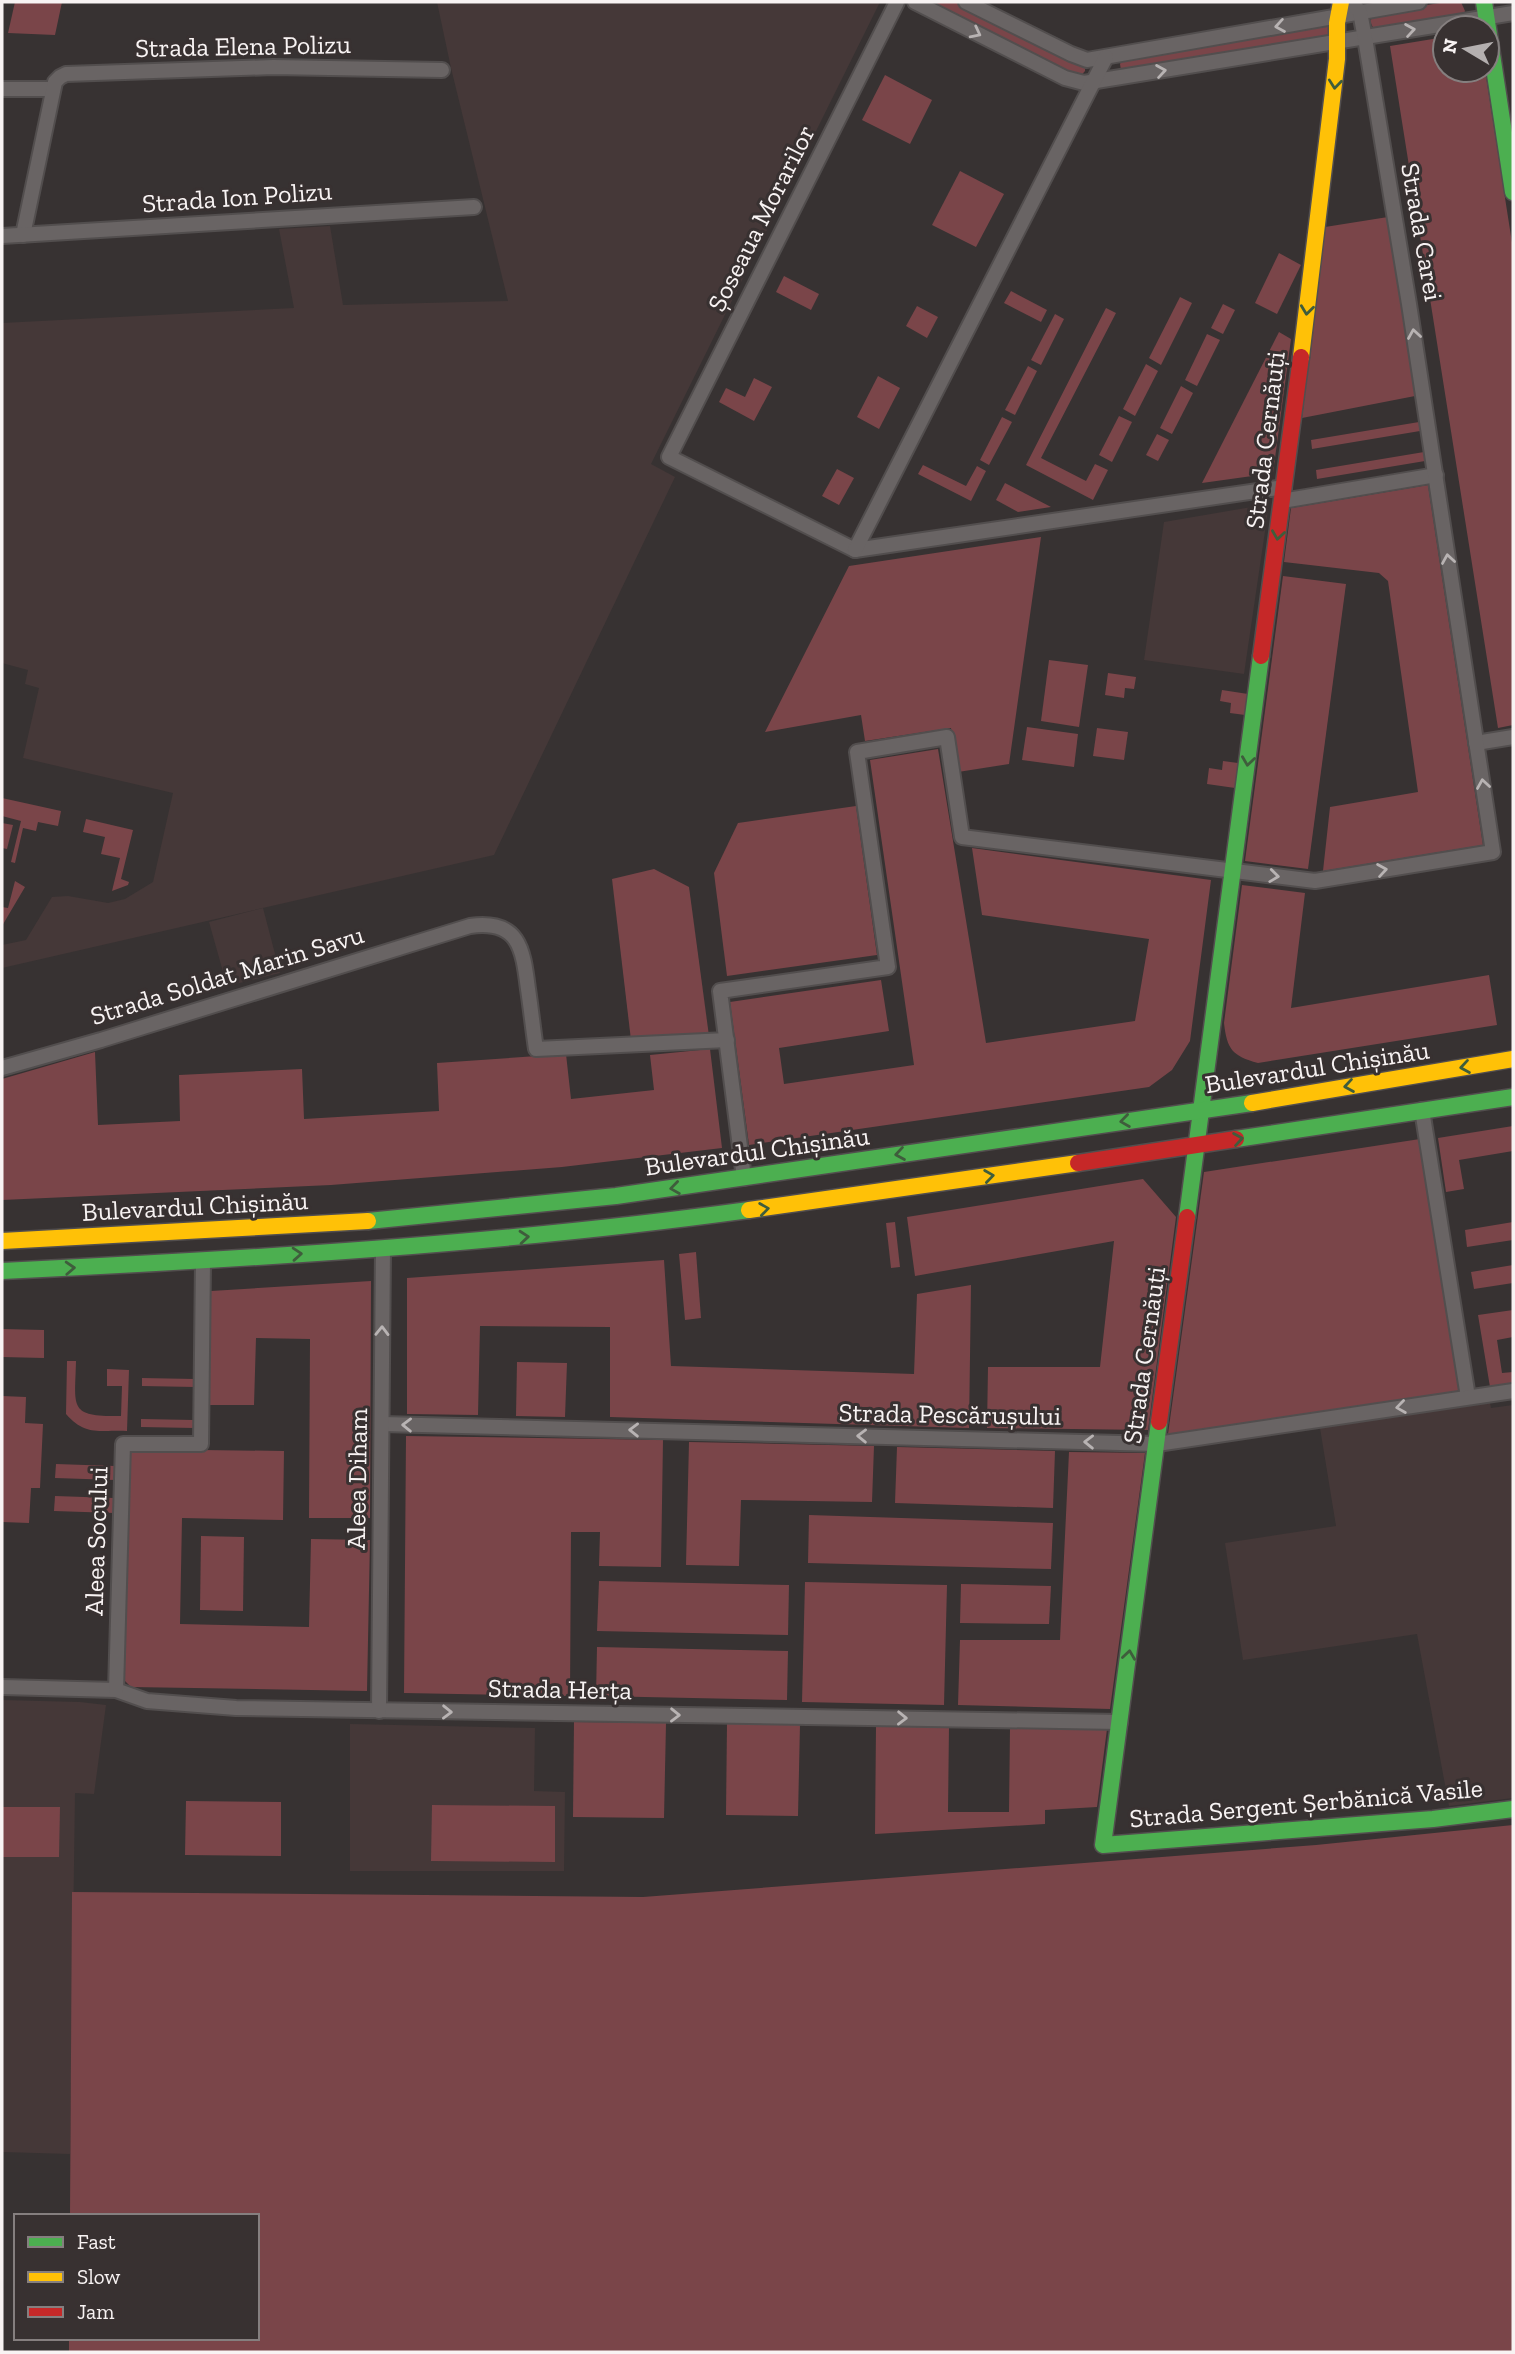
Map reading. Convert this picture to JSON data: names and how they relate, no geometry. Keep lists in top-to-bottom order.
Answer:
{
  "streets": {
    "main road": ["Strada Cernăuți", "Bulevardul Chișinău", "Strada Sergent Șerbănică Vasile"],
    "street": [
      "Strada Elena Polizu",
      "Strada Ion Polizu",
      "Șoseaua Morarilor",
      "Strada Carei",
      "Strada Soldat Marin Savu",
      "Strada Pescărușului",
      "Aleea Diham",
      "Aleea Socului",
      "Strada Herța"
    ]
  },
  "crossings": [
    ["Strada Carei", "Strada Cernăuți"],
    ["Strada Cernăuți", "Bulevardul Chișinău"],
    ["Strada Cernăuți", "Strada Pescărușului"],
    ["Strada Cernăuți", "Strada Herța"],
    ["Strada Cernăuți", "Strada Sergent Șerbănică Vasile"],
    ["Bulevardul Chișinău", "Aleea Diham"],
    ["Bulevardul Chișinău", "Aleea Socului"],
    ["Strada Pescărușului", "Aleea Diham"],
    ["Aleea Diham", "Strada Herța"],
    ["Aleea Socului", "Strada Herța"]
  ],
  "one_way": ["Strada Pescărușului", "Aleea Diham", "Strada Herța"],
  "legend": ["Fast", "Slow", "Jam"],
  "north": "left"
}
